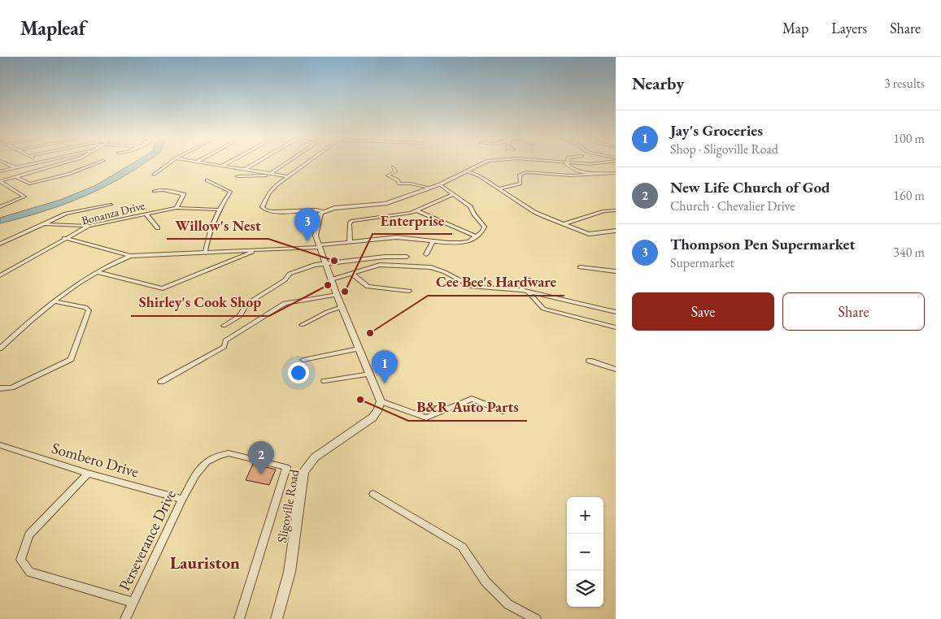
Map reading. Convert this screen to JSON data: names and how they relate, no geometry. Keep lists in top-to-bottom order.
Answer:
{
  "streets": {
    "street": [
      "Bonanza Drive",
      "Sombero Drive",
      "Sligoville Road",
      "Perseverance Drive"
    ]
  },
  "crossings": [
    ["Sombero Drive", "Perseverance Drive"]
  ],
  "districts": ["Lauriston"],
  "places": [
    "Willow's Nest",
    "Shirley's Cook Shop",
    "Enterprise",
    "Cee Bee's Hardware",
    "B&R Auto Parts"
  ],
  "page": {
    "header": "Mapleaf",
    "nav": ["Map", "Layers", "Share"],
    "heading": ["Nearby", "3 results"],
    "list": [
      {
        "mark": "1",
        "name": "Jay's Groceries",
        "note": "Shop · Sligoville Road",
        "value": "100 m"
      },
      {
        "mark": "2",
        "name": "New Life Church of God",
        "note": "Church · Chevalier Drive",
        "value": "160 m"
      },
      {
        "mark": "3",
        "name": "Thompson Pen Supermarket",
        "note": "Supermarket",
        "value": "340 m"
      }
    ],
    "pins": ["3", "1", "2"],
    "buttons": ["Save", "Share"],
    "map_buttons": ["+", "−"]
  }
}
